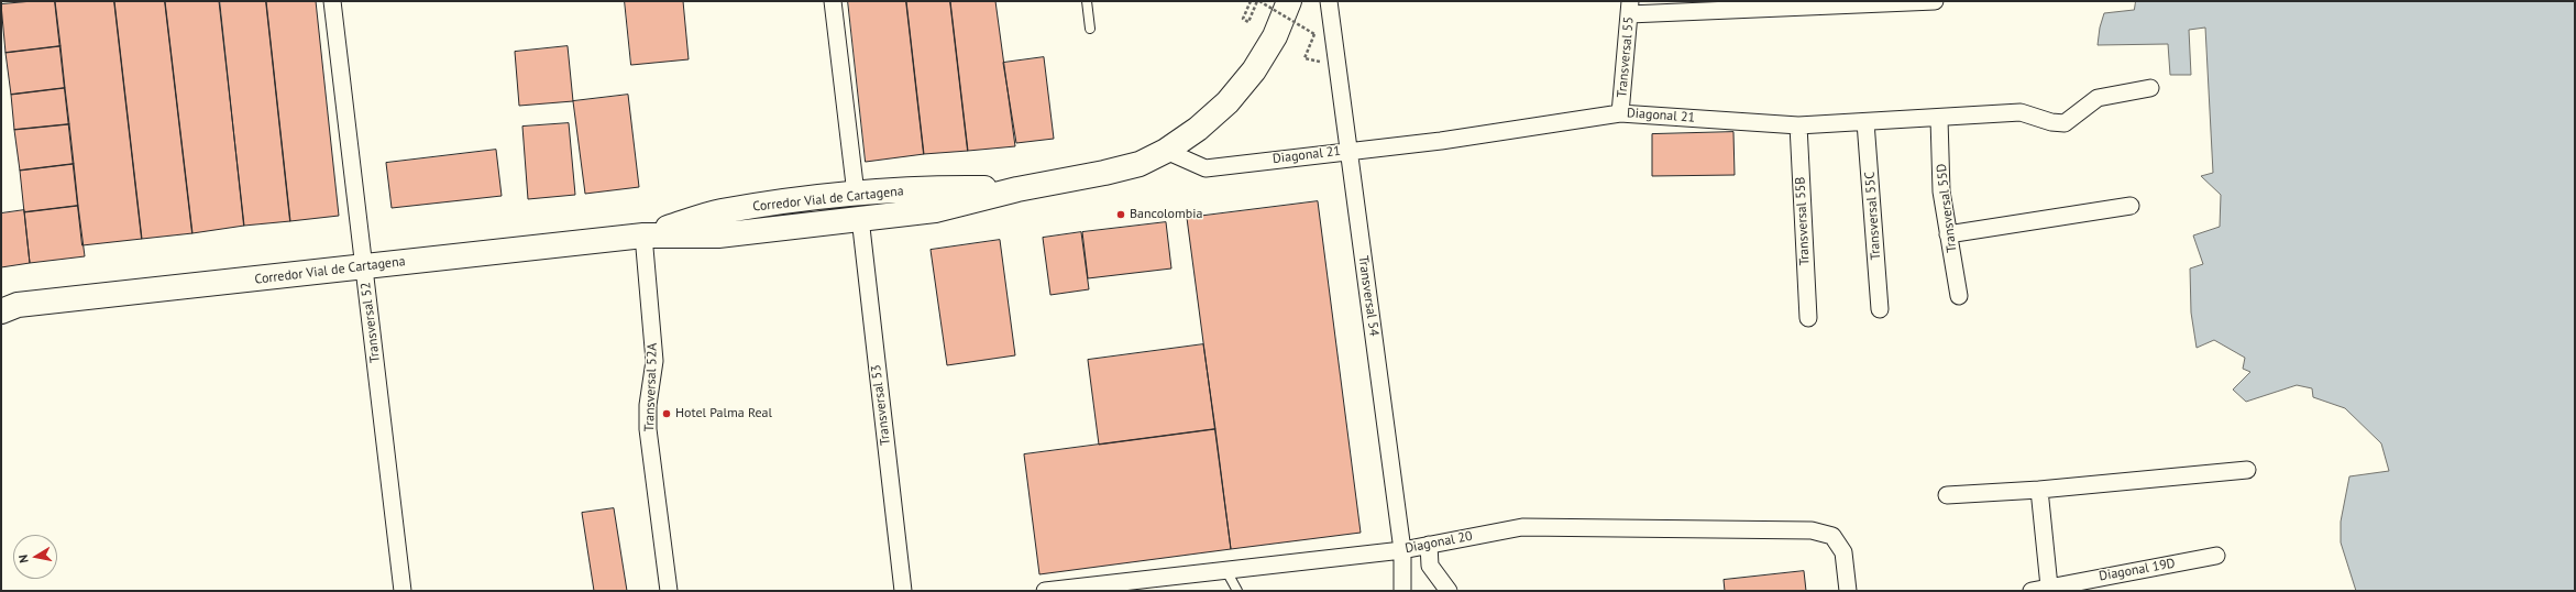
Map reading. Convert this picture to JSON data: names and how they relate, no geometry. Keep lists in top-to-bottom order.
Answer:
{
  "streets": {
    "main road": ["Corredor Vial de Cartagena"],
    "street": [
      "Transversal 55",
      "Diagonal 21",
      "Transversal 55D",
      "Transversal 55C",
      "Transversal 55B",
      "Transversal 54",
      "Transversal 52",
      "Transversal 52A",
      "Transversal 53",
      "Diagonal 20",
      "Diagonal 19D"
    ]
  },
  "crossings": [
    ["Transversal 55", "Diagonal 21"],
    ["Diagonal 21", "Corredor Vial de Cartagena"],
    ["Diagonal 21", "Transversal 55D"],
    ["Diagonal 21", "Transversal 55C"],
    ["Diagonal 21", "Transversal 55B"],
    ["Diagonal 21", "Transversal 54"],
    ["Corredor Vial de Cartagena", "Transversal 52"],
    ["Corredor Vial de Cartagena", "Transversal 52A"],
    ["Corredor Vial de Cartagena", "Transversal 53"],
    ["Transversal 54", "Diagonal 20"]
  ],
  "places": ["Bancolombia", "Hotel Palma Real"],
  "north": "left"
}
